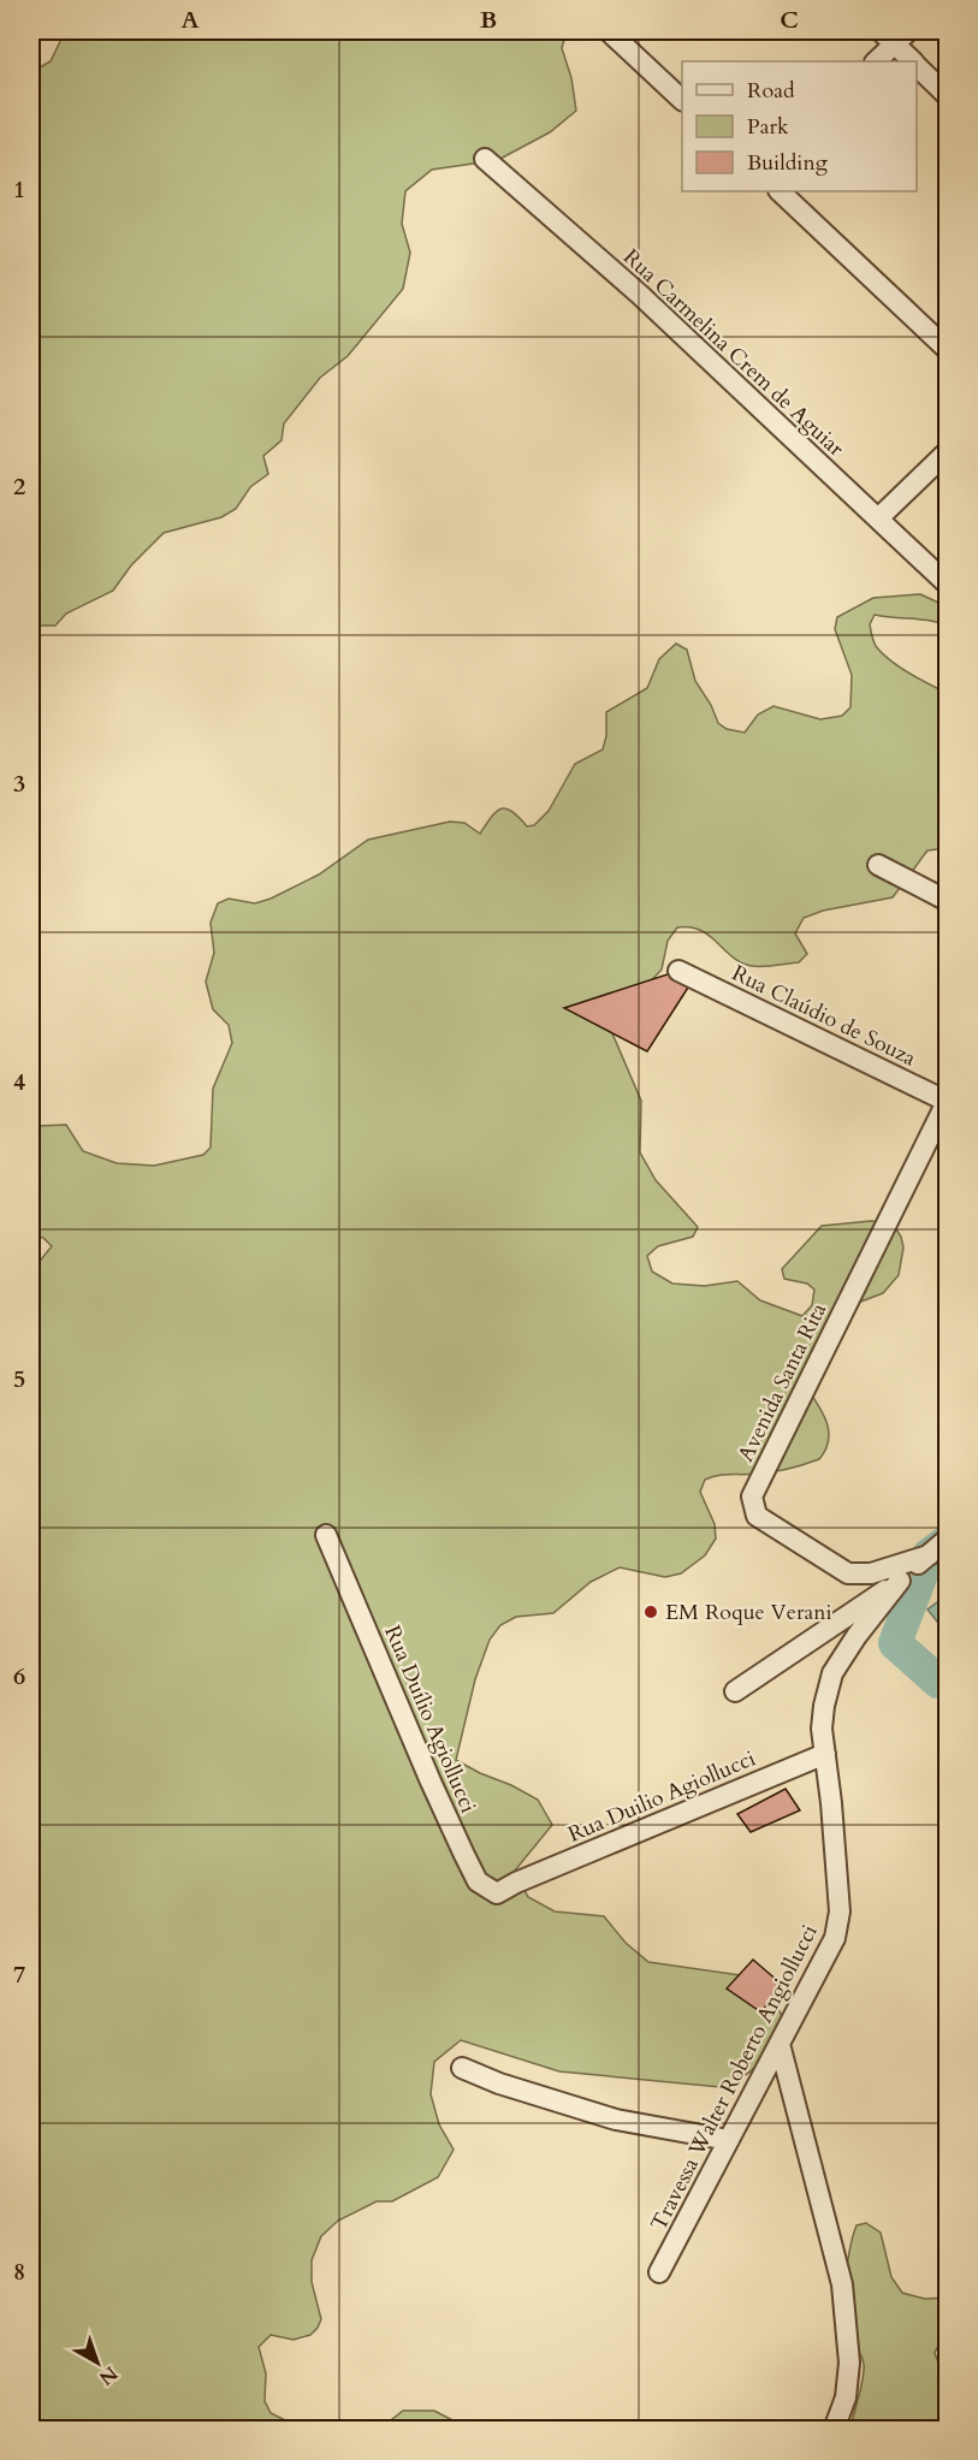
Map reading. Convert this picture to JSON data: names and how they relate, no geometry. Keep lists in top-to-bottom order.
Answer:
{
  "streets": {
    "street": [
      "Rua Carmelina Crem de Aguiar",
      "Rua Claúdio de Souza",
      "Avenida Santa Rita",
      "Rua Duílio Agiollucci",
      "Rua Duilio Agiollucci",
      "Travessa Walter Roberto Angiollucci"
    ]
  },
  "crossings": [
    ["Rua Claúdio de Souza", "Avenida Santa Rita"],
    ["Rua Duílio Agiollucci", "Rua Duilio Agiollucci"],
    ["Rua Duilio Agiollucci", "Travessa Walter Roberto Angiollucci"]
  ],
  "places": ["EM Roque Verani"],
  "legend": ["Road", "Park", "Building"],
  "north": "bottom right",
  "grid": {
    "columns": ["A", "B", "C"],
    "rows": [
      "1",
      "2",
      "3",
      "4",
      "5",
      "6",
      "7",
      "8"
    ]
  }
}
